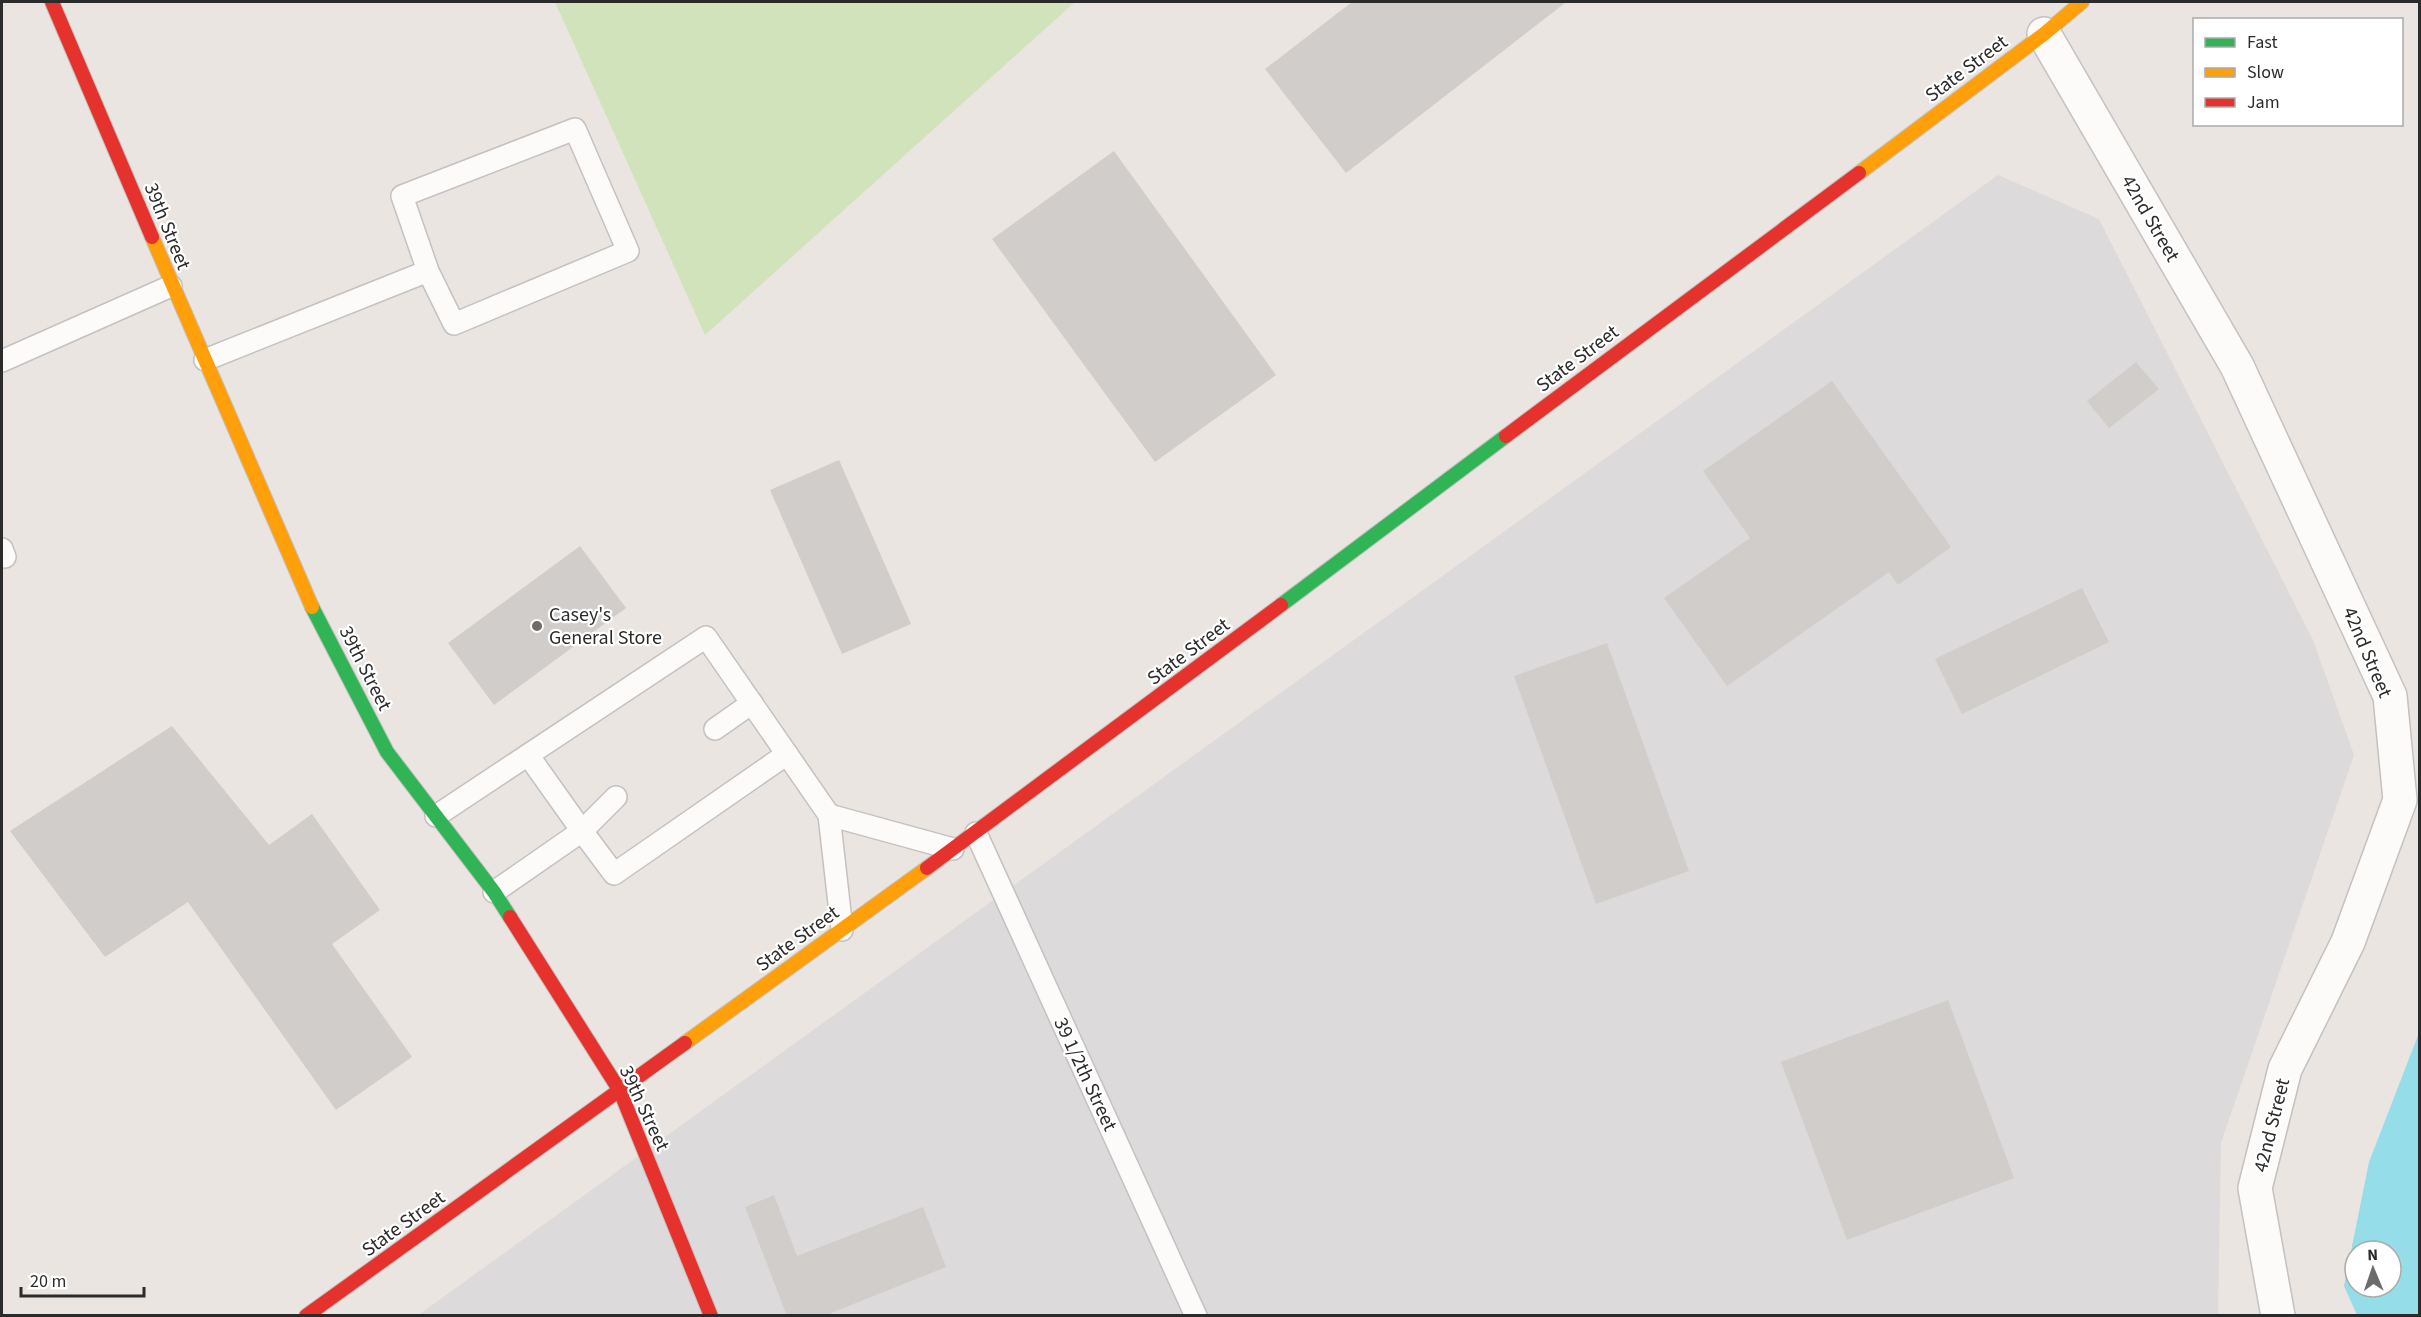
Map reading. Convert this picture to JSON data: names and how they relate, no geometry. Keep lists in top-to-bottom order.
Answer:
{
  "streets": {
    "main road": ["State Street", "39th Street"],
    "street": ["42nd Street"],
    "lane": ["39 1/2th Street"]
  },
  "crossings": [
    ["State Street", "42nd Street"],
    ["State Street", "39th Street"],
    ["State Street", "39 1/2th Street"]
  ],
  "places": ["Casey's General Store"],
  "legend": ["Fast", "Slow", "Jam"],
  "scale_bar": "20 m",
  "north": "top"
}
